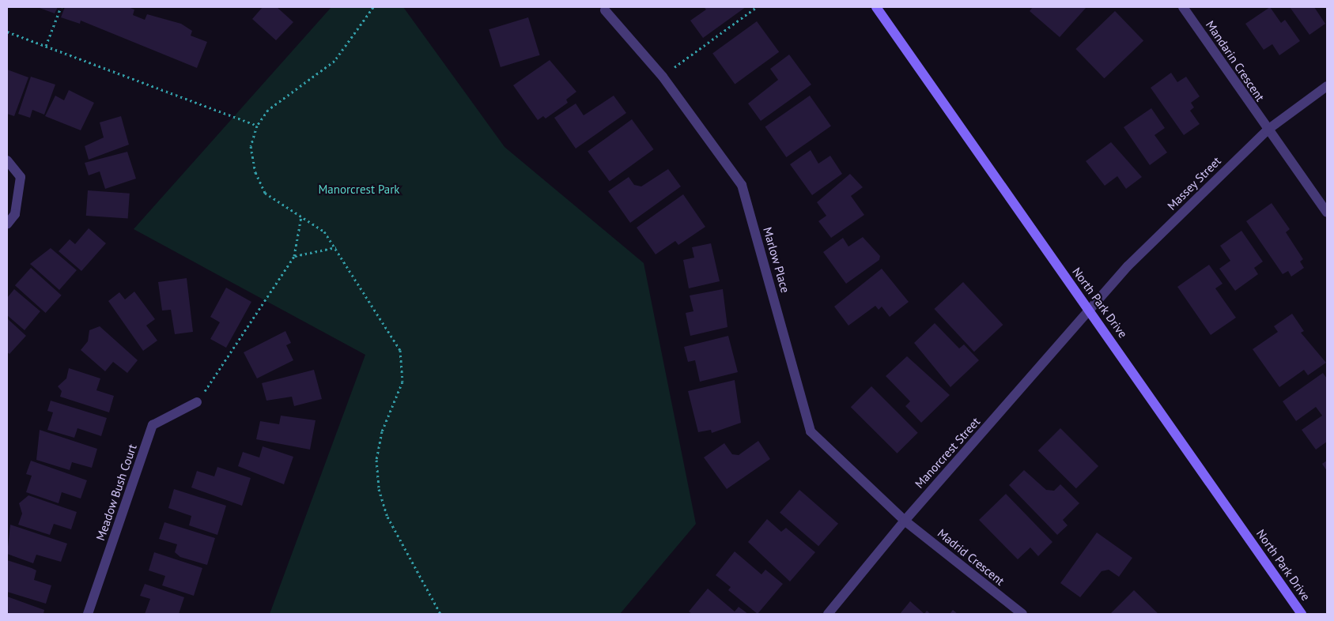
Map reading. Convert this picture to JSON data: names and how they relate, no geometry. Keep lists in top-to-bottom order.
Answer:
{
  "streets": {
    "main road": ["North Park Drive"],
    "street": [
      "Mandarin Crescent",
      "Massey Street",
      "Marlow Place",
      "Manorcrest Street",
      "Meadow Bush Court",
      "Madrid Crescent"
    ]
  },
  "crossings": [
    ["Mandarin Crescent", "Massey Street"],
    ["Massey Street", "North Park Drive"],
    ["Massey Street", "Manorcrest Street"],
    ["Marlow Place", "Manorcrest Street"],
    ["Marlow Place", "Madrid Crescent"],
    ["North Park Drive", "Manorcrest Street"],
    ["Manorcrest Street", "Madrid Crescent"]
  ],
  "parks": ["Manorcrest Park"]
}
